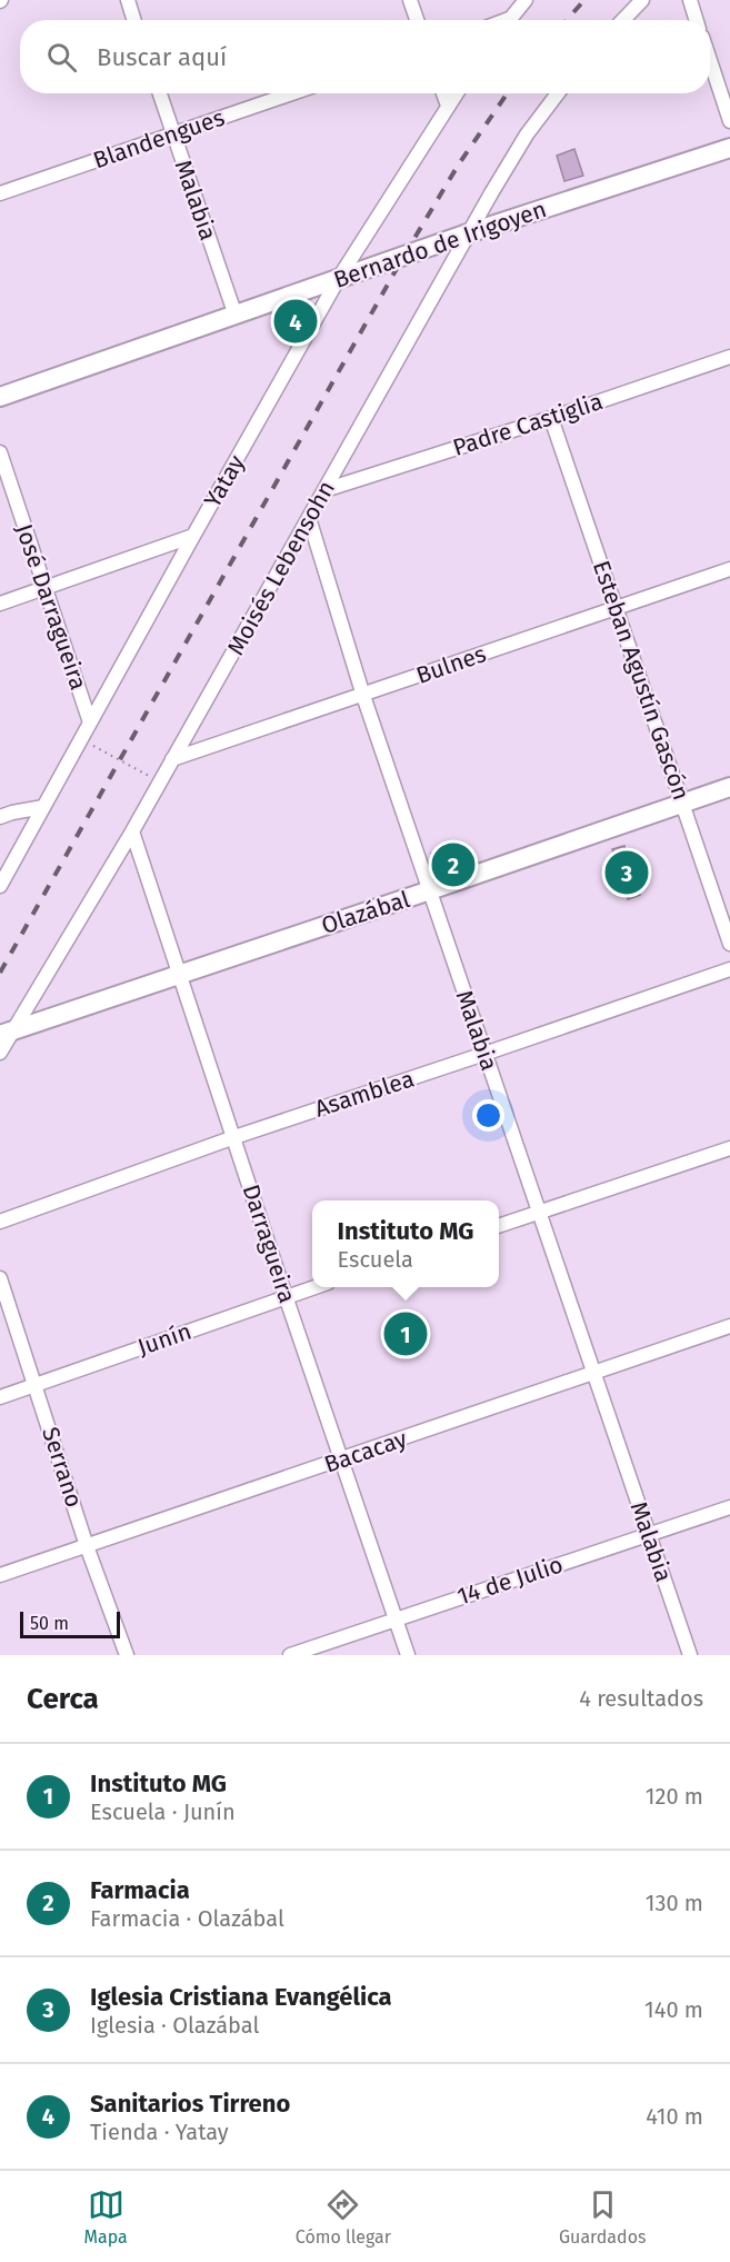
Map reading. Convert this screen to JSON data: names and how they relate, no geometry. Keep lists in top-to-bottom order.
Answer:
{
  "streets": {
    "street": [
      "Blandengues",
      "Malabia",
      "Bernardo de Irigoyen",
      "Padre Castiglia",
      "Yatay",
      "Moisés Lebensohn",
      "José Darragueira",
      "Bulnes",
      "Esteban Agustín Gascón",
      "Olazábal",
      "Asamblea",
      "Darragueira",
      "Junín",
      "Bacacay",
      "Serrano",
      "14 de Julio"
    ]
  },
  "crossings": [
    ["Blandengues", "Malabia"],
    ["Malabia", "Bernardo de Irigoyen"],
    ["Malabia", "Moisés Lebensohn"],
    ["Malabia", "Bulnes"],
    ["Malabia", "Olazábal"],
    ["Malabia", "Asamblea"],
    ["Malabia", "Bacacay"],
    ["Malabia", "14 de Julio"],
    ["Bernardo de Irigoyen", "Yatay"],
    ["Bernardo de Irigoyen", "Moisés Lebensohn"],
    ["Padre Castiglia", "Moisés Lebensohn"],
    ["Padre Castiglia", "Esteban Agustín Gascón"],
    ["Yatay", "José Darragueira"],
    ["Moisés Lebensohn", "Bulnes"],
    ["Moisés Lebensohn", "Olazábal"],
    ["Moisés Lebensohn", "Darragueira"],
    ["Bulnes", "Esteban Agustín Gascón"],
    ["Esteban Agustín Gascón", "Olazábal"],
    ["Olazábal", "Darragueira"],
    ["Asamblea", "Darragueira"],
    ["Darragueira", "Junín"],
    ["Darragueira", "Bacacay"],
    ["Darragueira", "14 de Julio"],
    ["Junín", "Serrano"],
    ["Bacacay", "Serrano"]
  ],
  "scale_bar": "50 m",
  "page": {
    "search": "Buscar aquí",
    "pins": [
      "4",
      "2",
      "3",
      "1"
    ],
    "popup": ["Instituto MG", "Escuela"],
    "scale": "50 m",
    "heading": ["Cerca", "4 resultados"],
    "list": [
      {
        "mark": "1",
        "name": "Instituto MG",
        "note": "Escuela · Junín",
        "value": "120 m"
      },
      {
        "mark": "2",
        "name": "Farmacia",
        "note": "Farmacia · Olazábal",
        "value": "130 m"
      },
      {
        "mark": "3",
        "name": "Iglesia Cristiana Evangélica",
        "note": "Iglesia · Olazábal",
        "value": "140 m"
      },
      {
        "mark": "4",
        "name": "Sanitarios Tirreno",
        "note": "Tienda · Yatay",
        "value": "410 m"
      }
    ],
    "nav": ["Mapa", "Cómo llegar", "Guardados"]
  }
}
